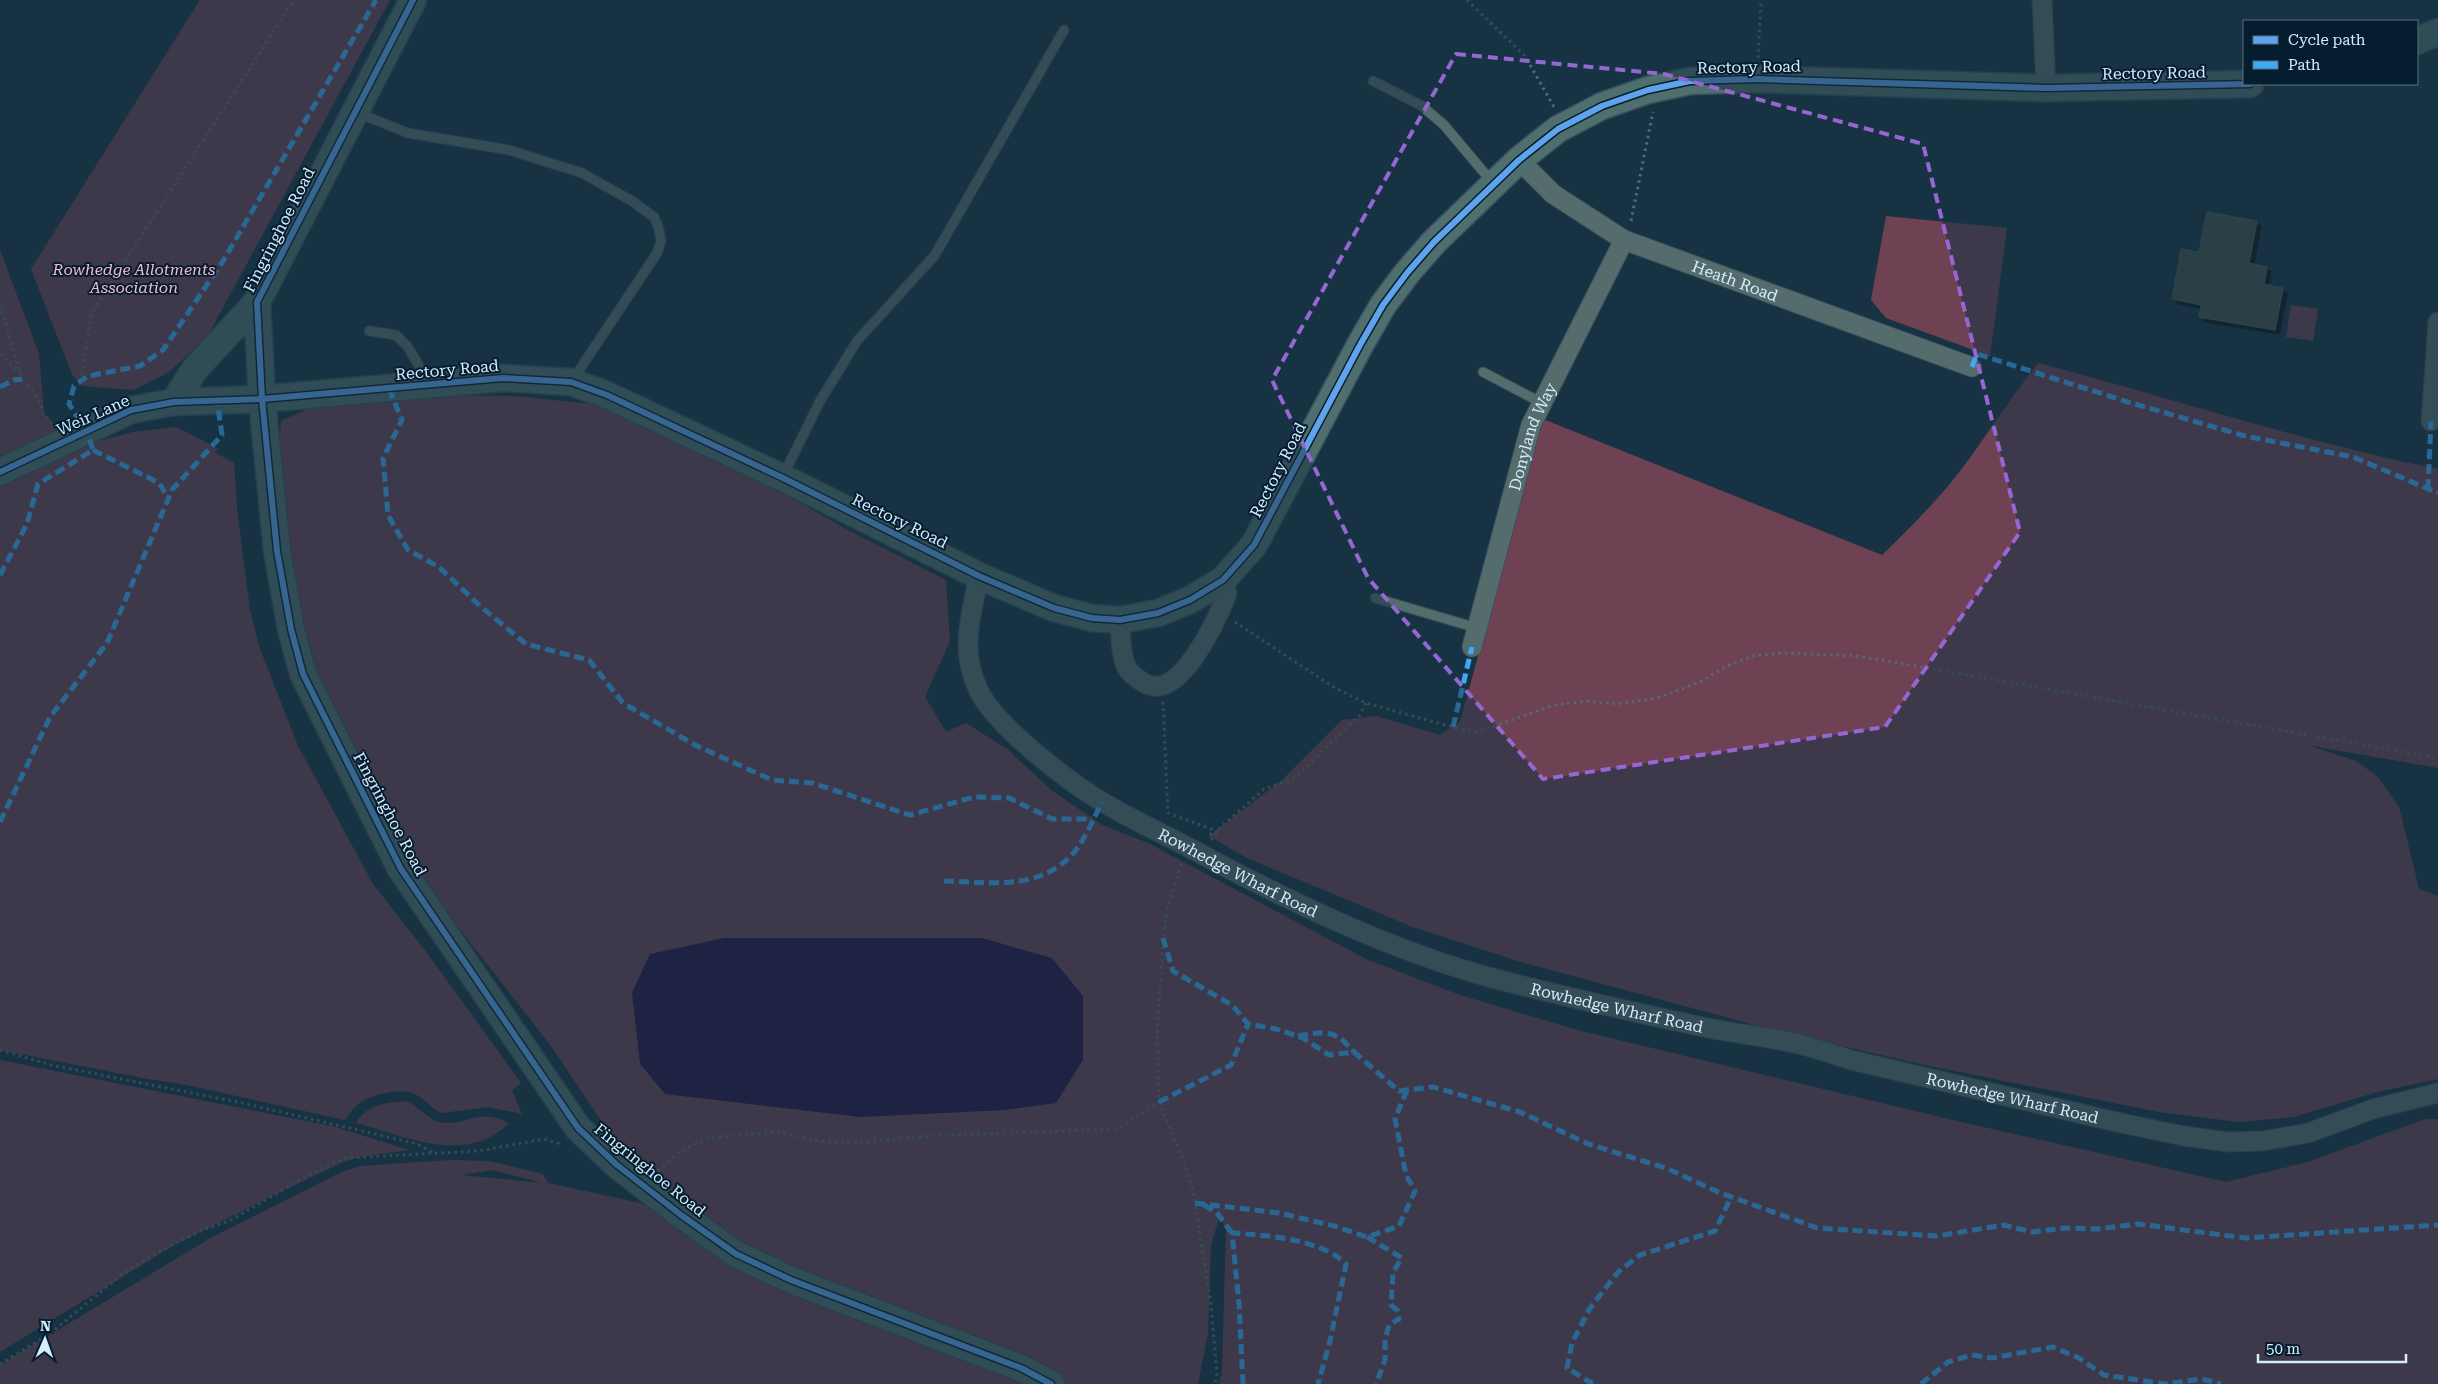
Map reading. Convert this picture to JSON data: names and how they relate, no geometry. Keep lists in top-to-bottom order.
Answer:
{
  "streets": {
    "street": [
      "Rectory Road",
      "Fingringhoe Road",
      "Heath Road",
      "Weir Lane",
      "Donyland Way",
      "Rowhedge Wharf Road"
    ]
  },
  "crossings": [
    ["Rectory Road", "Fingringhoe Road"],
    ["Rectory Road", "Heath Road"],
    ["Rectory Road", "Weir Lane"],
    ["Rectory Road", "Rowhedge Wharf Road"],
    ["Fingringhoe Road", "Weir Lane"],
    ["Heath Road", "Donyland Way"]
  ],
  "parks": ["Rowhedge Allotments Association"],
  "legend": ["Cycle path", "Path"],
  "scale_bar": "50 m",
  "north": "top"
}
